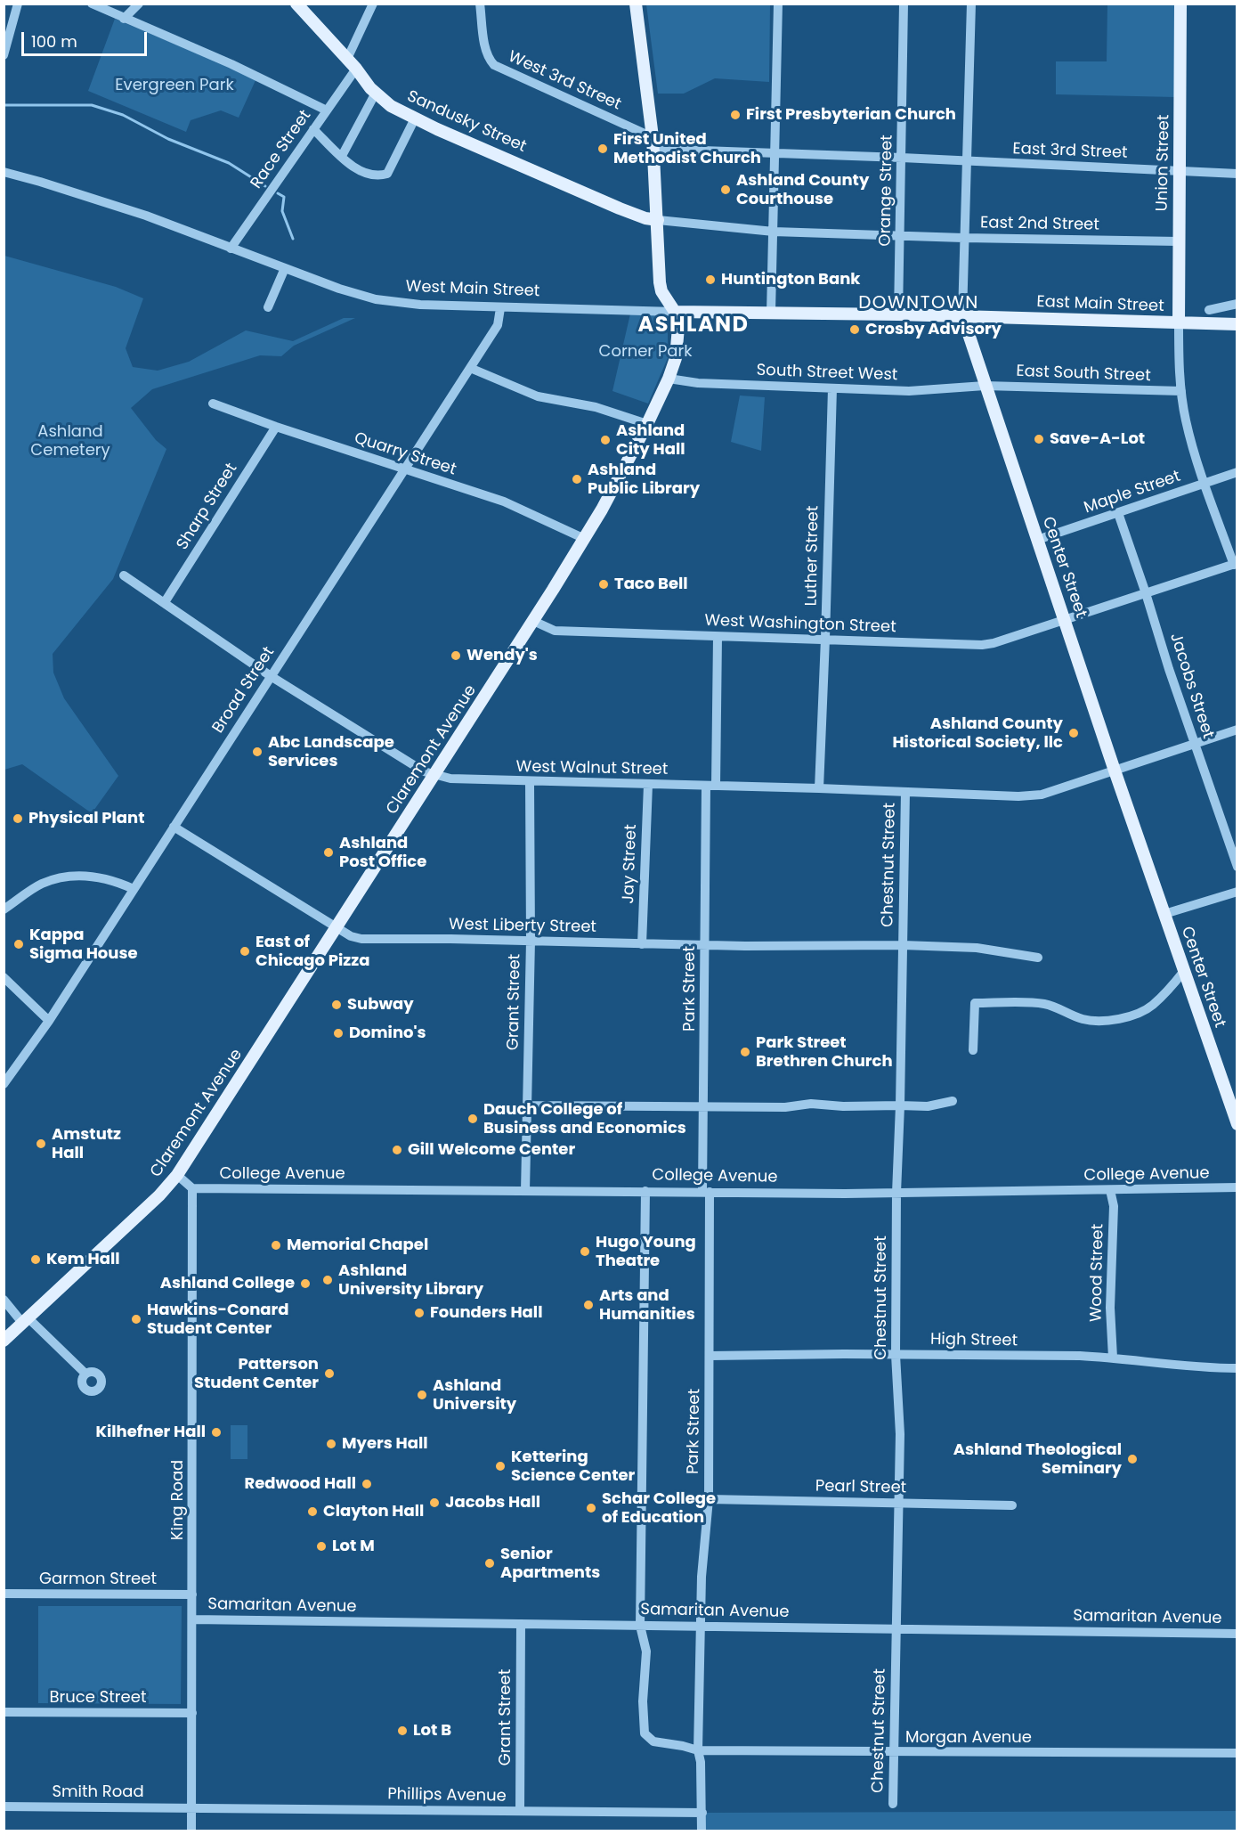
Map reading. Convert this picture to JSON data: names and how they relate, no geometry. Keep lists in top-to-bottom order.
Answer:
{
  "streets": {
    "main road": [
      "Sandusky Street",
      "Union Street",
      "West Main Street",
      "East Main Street",
      "Center Street",
      "Claremont Avenue"
    ],
    "street": [
      "West 3rd Street",
      "Race Street",
      "East 3rd Street",
      "Orange Street",
      "East 2nd Street",
      "South Street West",
      "East South Street",
      "Quarry Street",
      "Maple Street",
      "Sharp Street",
      "Luther Street",
      "West Washington Street",
      "Jacobs Street",
      "Broad Street",
      "West Walnut Street",
      "Jay Street",
      "Chestnut Street",
      "West Liberty Street",
      "Park Street",
      "Grant Street",
      "College Avenue",
      "Wood Street",
      "High Street",
      "Pearl Street",
      "King Road",
      "Garmon Street",
      "Samaritan Avenue",
      "Bruce Street",
      "Morgan Avenue",
      "Smith Road",
      "Phillips Avenue"
    ]
  },
  "crossings": [
    ["West 3rd Street", "East 3rd Street"],
    ["West 3rd Street", "Orange Street"],
    ["Sandusky Street", "Race Street"],
    ["Sandusky Street", "East 2nd Street"],
    ["Race Street", "West Main Street"],
    ["East 3rd Street", "Union Street"],
    ["East 3rd Street", "Orange Street"],
    ["East 3rd Street", "Center Street"],
    ["Union Street", "East 2nd Street"],
    ["Union Street", "East Main Street"],
    ["Orange Street", "East 2nd Street"],
    ["Orange Street", "West Main Street"],
    ["East 2nd Street", "Center Street"],
    ["West Main Street", "East Main Street"],
    ["West Main Street", "Center Street"],
    ["West Main Street", "Broad Street"],
    ["West Main Street", "Claremont Avenue"],
    ["East Main Street", "Center Street"],
    ["South Street West", "East South Street"],
    ["South Street West", "Luther Street"],
    ["South Street West", "Center Street"],
    ["South Street West", "Claremont Avenue"],
    ["East South Street", "Center Street"],
    ["Quarry Street", "Sharp Street"],
    ["Quarry Street", "Broad Street"],
    ["Quarry Street", "Claremont Avenue"],
    ["Maple Street", "Center Street"],
    ["Maple Street", "Jacobs Street"],
    ["Sharp Street", "West Walnut Street"],
    ["Luther Street", "West Washington Street"],
    ["Luther Street", "West Walnut Street"],
    ["Center Street", "West Washington Street"],
    ["Center Street", "West Walnut Street"],
    ["West Washington Street", "Jacobs Street"],
    ["West Washington Street", "Claremont Avenue"],
    ["West Washington Street", "Park Street"],
    ["Jacobs Street", "West Walnut Street"],
    ["Broad Street", "West Walnut Street"],
    ["Broad Street", "West Liberty Street"],
    ["Claremont Avenue", "West Walnut Street"],
    ["Claremont Avenue", "West Liberty Street"],
    ["West Walnut Street", "Jay Street"],
    ["West Walnut Street", "Chestnut Street"],
    ["West Walnut Street", "Park Street"],
    ["West Walnut Street", "Grant Street"],
    ["Jay Street", "West Liberty Street"],
    ["Chestnut Street", "West Liberty Street"],
    ["Chestnut Street", "College Avenue"],
    ["Chestnut Street", "High Street"],
    ["Chestnut Street", "Pearl Street"],
    ["Chestnut Street", "Samaritan Avenue"],
    ["Chestnut Street", "Morgan Avenue"],
    ["West Liberty Street", "Park Street"],
    ["West Liberty Street", "Grant Street"],
    ["Park Street", "College Avenue"],
    ["Park Street", "High Street"],
    ["Park Street", "Pearl Street"],
    ["Park Street", "Samaritan Avenue"],
    ["Park Street", "Morgan Avenue"],
    ["Park Street", "Phillips Avenue"],
    ["Grant Street", "College Avenue"],
    ["Grant Street", "Samaritan Avenue"],
    ["Grant Street", "Phillips Avenue"],
    ["College Avenue", "Wood Street"],
    ["College Avenue", "King Road"],
    ["Wood Street", "High Street"],
    ["King Road", "Garmon Street"],
    ["King Road", "Samaritan Avenue"],
    ["King Road", "Bruce Street"],
    ["King Road", "Smith Road"],
    ["King Road", "Phillips Avenue"],
    ["Samaritan Avenue", "Morgan Avenue"],
    ["Smith Road", "Phillips Avenue"]
  ],
  "districts": ["DOWNTOWN", "ASHLAND"],
  "parks": ["Evergreen Park", "Corner Park", "Ashland Cemetery"],
  "places": [
    "First Presbyterian Church",
    "First United Methodist Church",
    "Ashland County Courthouse",
    "Huntington Bank",
    "Crosby Advisory",
    "Save-A-Lot",
    "Ashland City Hall",
    "Ashland Public Library",
    "Taco Bell",
    "Wendy's",
    "Ashland County Historical Society, llc",
    "Abc Landscape Services",
    "Physical Plant",
    "Ashland Post Office",
    "Kappa Sigma House",
    "East of Chicago Pizza",
    "Subway",
    "Domino's",
    "Park Street Brethren Church",
    "Dauch College of Business and Economics",
    "Amstutz Hall",
    "Gill Welcome Center",
    "Memorial Chapel",
    "Hugo Young Theatre",
    "Kem Hall",
    "Ashland University Library",
    "Ashland College",
    "Arts and Humanities",
    "Founders Hall",
    "Hawkins-Conard Student Center",
    "Patterson Student Center",
    "Ashland University",
    "Kilhefner Hall",
    "Myers Hall",
    "Ashland Theological Seminary",
    "Kettering Science Center",
    "Redwood Hall",
    "Jacobs Hall",
    "Schar College of Education",
    "Clayton Hall",
    "Lot M",
    "Senior Apartments",
    "Lot B"
  ],
  "scale_bar": "100 m"
}
